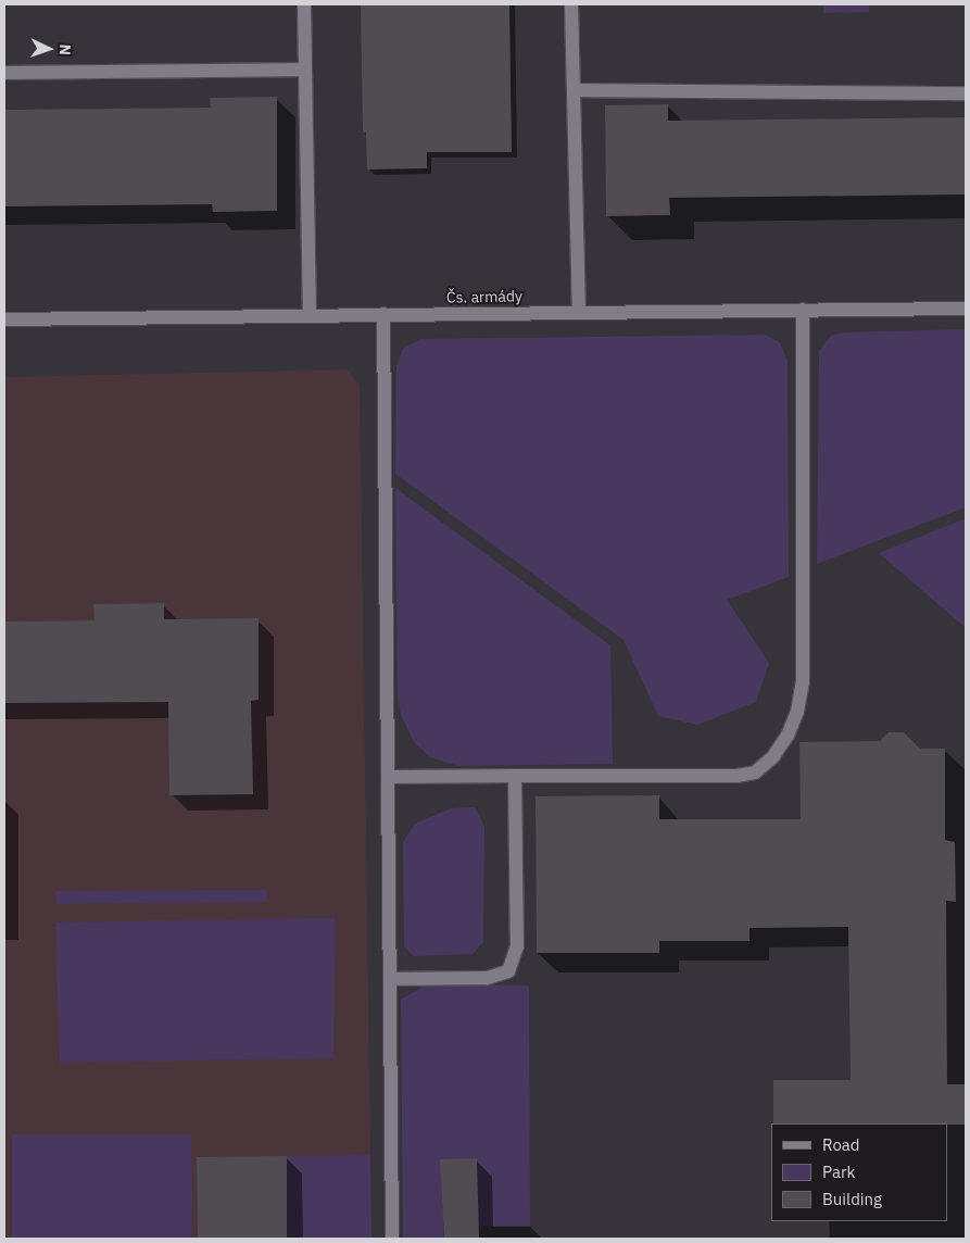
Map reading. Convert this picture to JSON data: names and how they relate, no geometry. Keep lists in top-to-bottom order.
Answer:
{
  "streets": {
    "street": ["Čs. armády"]
  },
  "legend": ["Road", "Park", "Building"],
  "north": "right"
}
